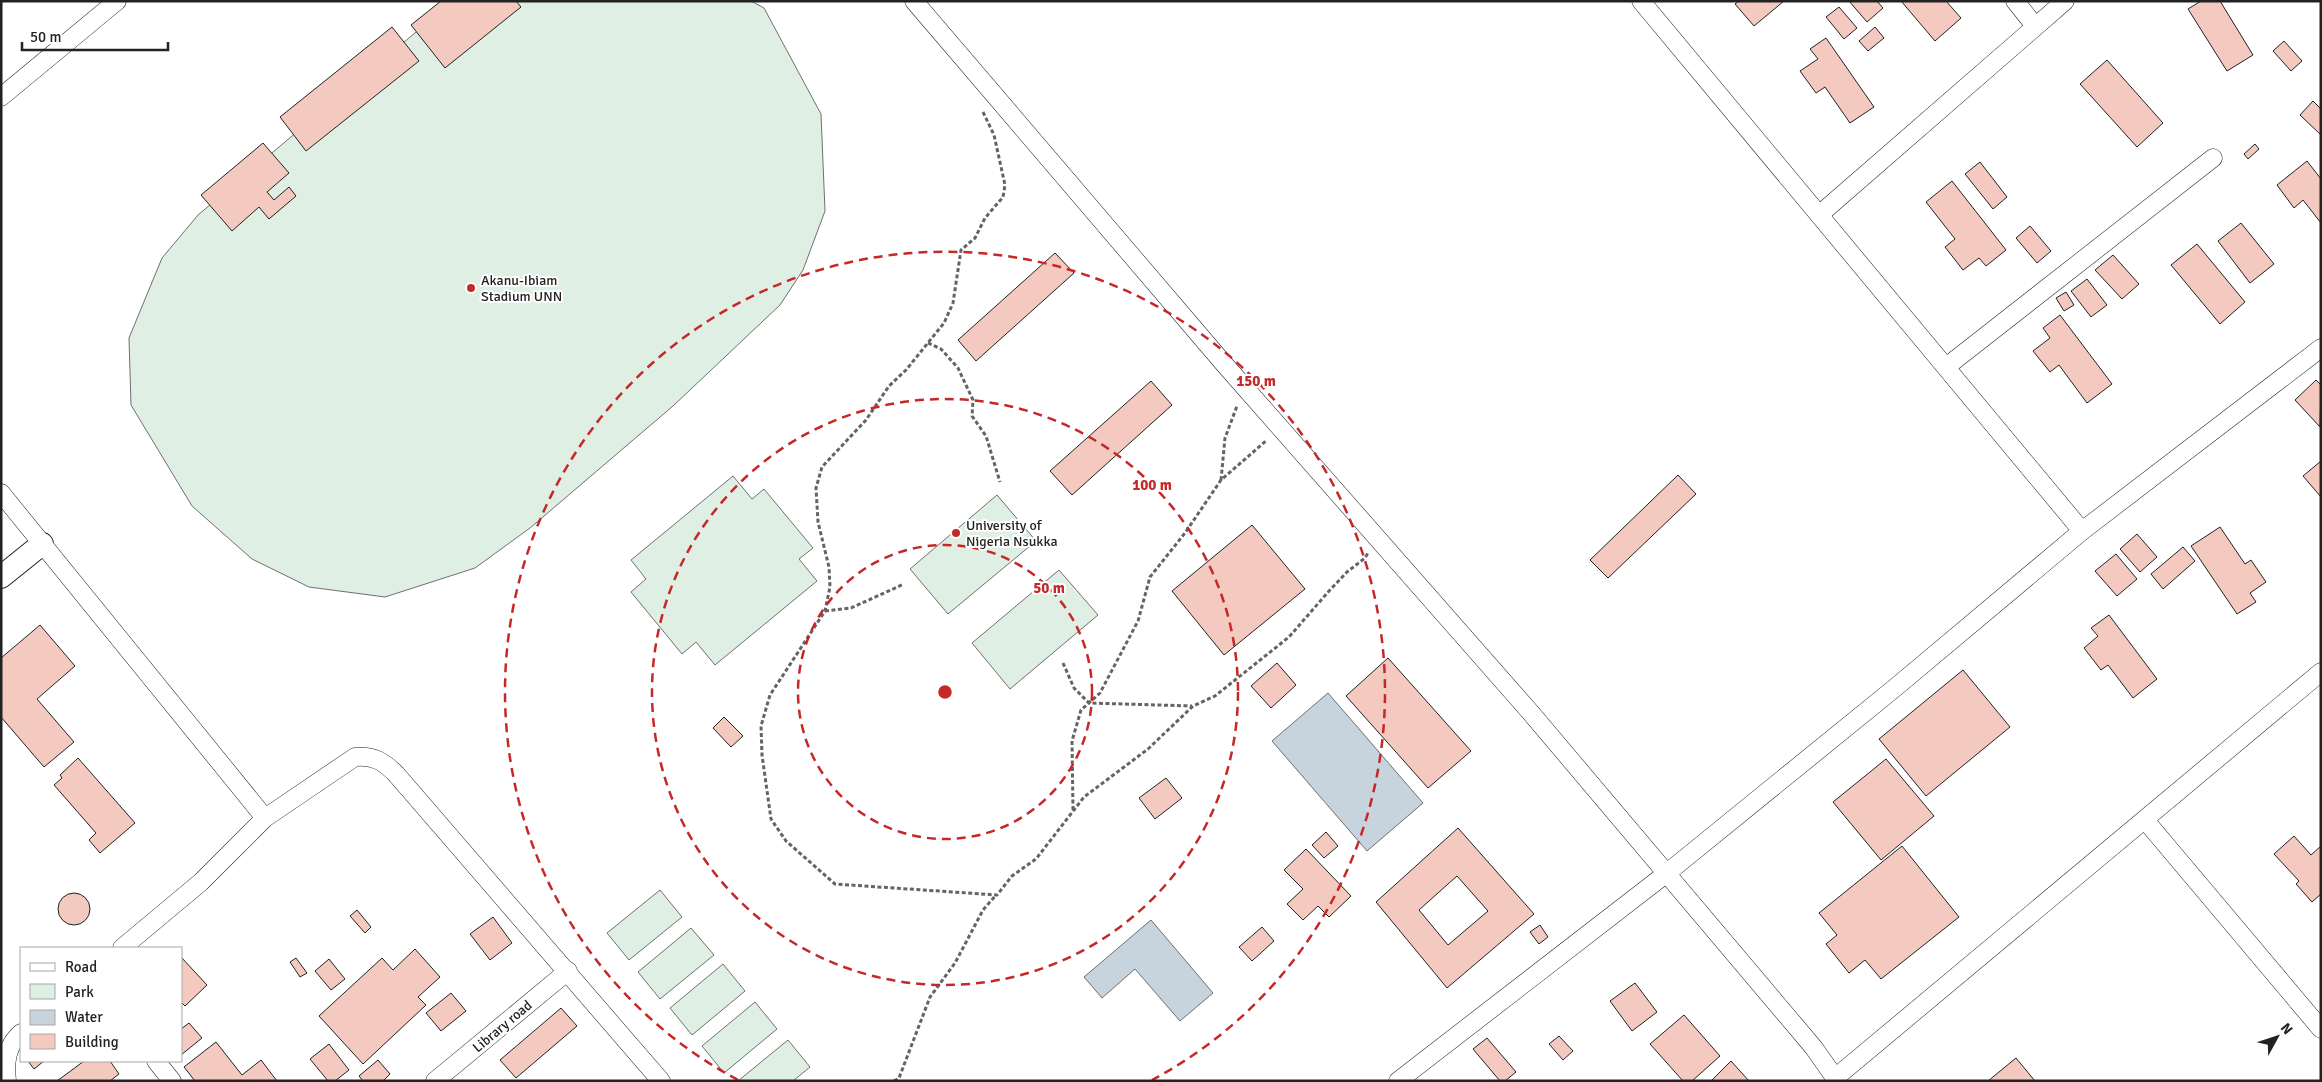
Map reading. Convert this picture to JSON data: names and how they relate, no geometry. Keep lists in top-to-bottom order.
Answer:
{
  "streets": {
    "street": ["Library road"]
  },
  "places": ["Akanu-Ibiam Stadium UNN", "University of Nigeria Nsukka"],
  "legend": [
    "Road",
    "Park",
    "Water",
    "Building"
  ],
  "scale_bar": "50 m",
  "north": "top right",
  "rings": ["150 m", "100 m", "50 m"]
}
